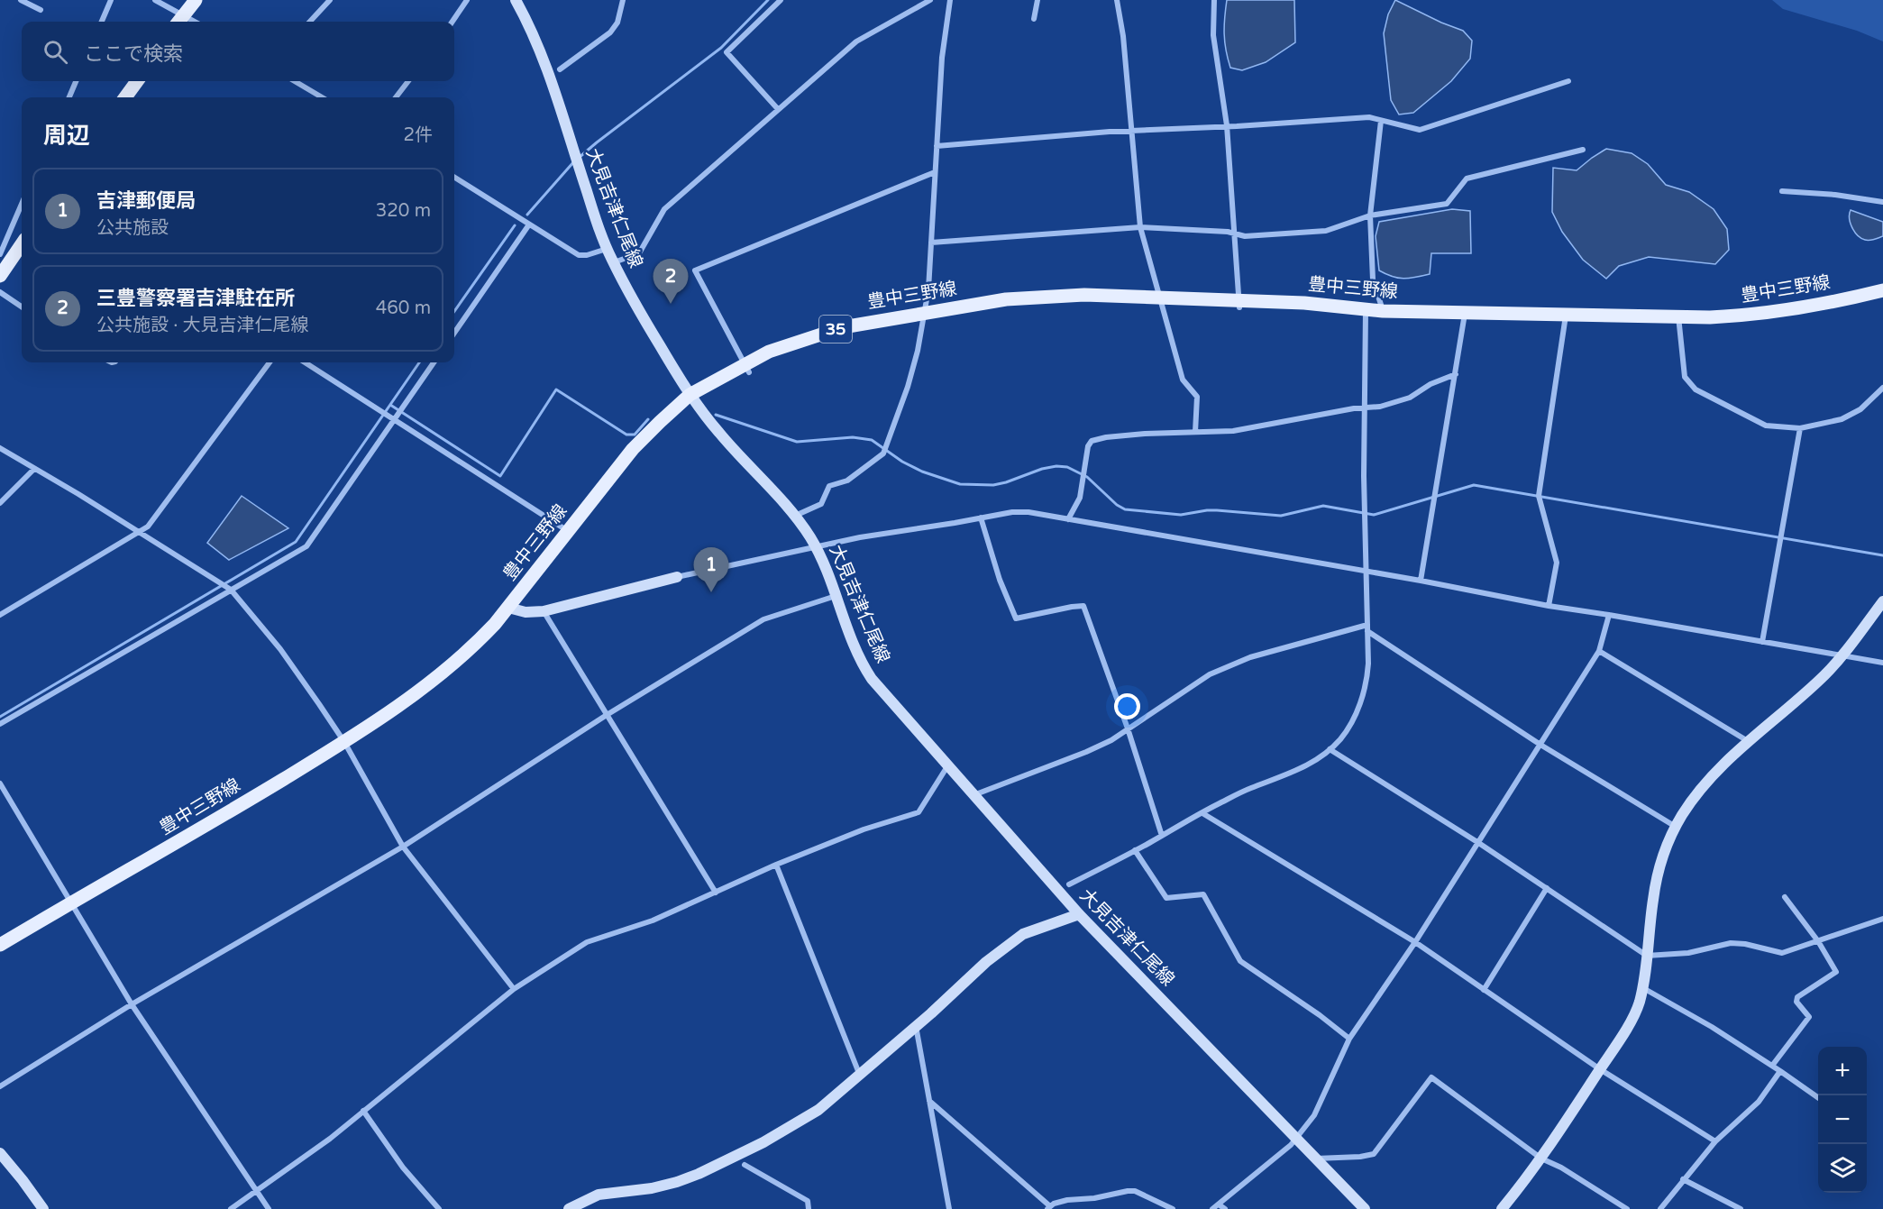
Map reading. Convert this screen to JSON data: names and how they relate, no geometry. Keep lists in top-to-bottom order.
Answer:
{
  "streets": {
    "main road": ["豊中三野線", "35"],
    "street": ["大見吉津仁尾線"]
  },
  "crossings": [
    ["大見吉津仁尾線", "豊中三野線"]
  ],
  "page": {
    "search": "ここで検索",
    "heading": ["周辺", "2件"],
    "list": [
      {
        "mark": "1",
        "name": "吉津郵便局",
        "note": "公共施設",
        "value": "320 m"
      },
      {
        "mark": "2",
        "name": "三豊警察署吉津駐在所",
        "note": "公共施設 · 大見吉津仁尾線",
        "value": "460 m"
      }
    ],
    "pins": ["2", "1"],
    "map_buttons": ["+", "−"]
  }
}
